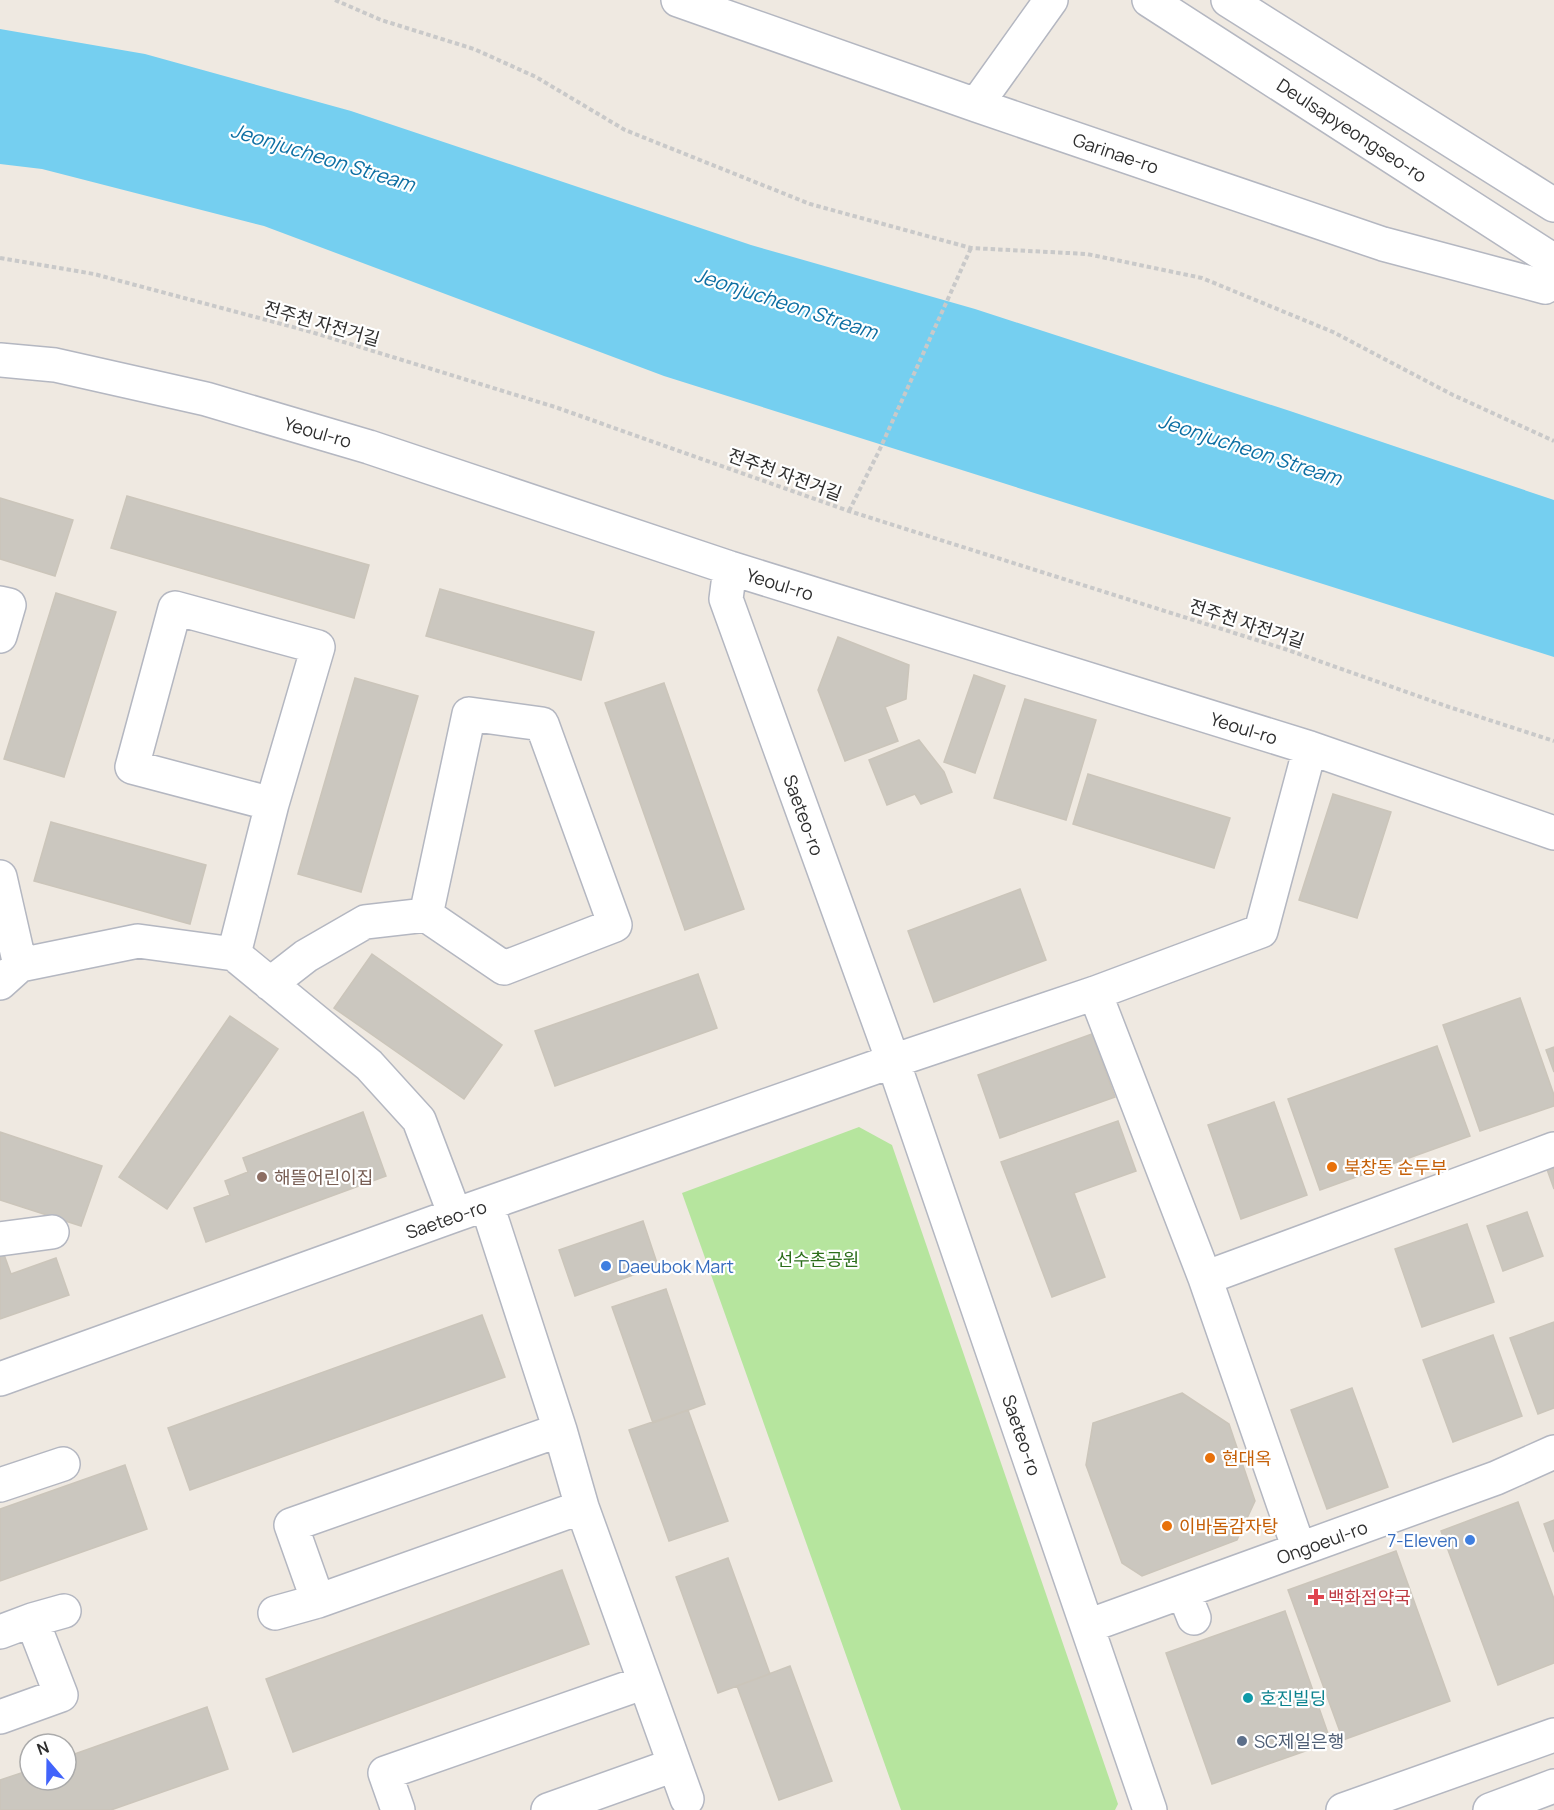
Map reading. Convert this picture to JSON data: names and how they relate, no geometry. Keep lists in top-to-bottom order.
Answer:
{
  "streets": {
    "street": [
      "Deulsapyeongseo-ro",
      "Garinae-ro",
      "Yeoul-ro",
      "Saeteo-ro",
      "Ongoeul-ro"
    ],
    "path": ["전주천 자전거길"]
  },
  "crossings": [
    ["Yeoul-ro", "Saeteo-ro"],
    ["Saeteo-ro", "Ongoeul-ro"]
  ],
  "water": ["Jeonjucheon Stream"],
  "parks": ["선수촌공원"],
  "places": {
    "other": [
      "북창동 순두부",
      "해뜰어린이집",
      "Daeubok Mart",
      "현대옥",
      "이바돔감자탕",
      "7-Eleven",
      "호진빌딩",
      "SC제일은행"
    ],
    "health": ["백화점약국"]
  },
  "north": "top"
}
